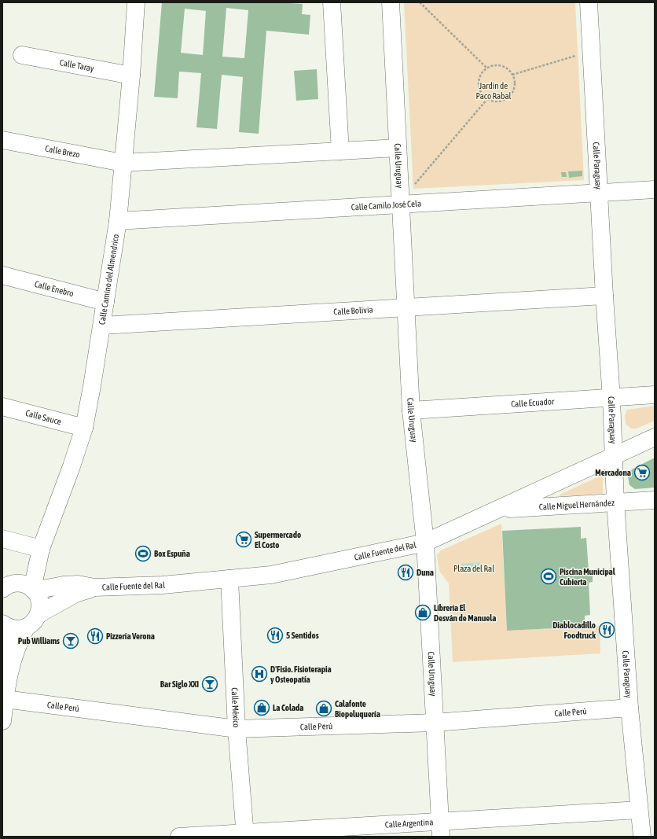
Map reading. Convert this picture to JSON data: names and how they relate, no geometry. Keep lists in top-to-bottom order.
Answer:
{
  "streets": {
    "street": [
      "Calle Taray",
      "Calle Brezo",
      "Calle Uruguay",
      "Calle Paraguay",
      "Calle Camilo José Cela",
      "Calle Camino del Almendrico",
      "Calle Enebro",
      "Calle Bolivia",
      "Calle Ecuador",
      "Calle Sauce",
      "Calle Miguel Hernández",
      "Calle Fuente del Ral",
      "Calle Perú",
      "Calle México",
      "Calle Argentina"
    ]
  },
  "crossings": [
    ["Calle Taray", "Calle Camino del Almendrico"],
    ["Calle Brezo", "Calle Uruguay"],
    ["Calle Brezo", "Calle Camino del Almendrico"],
    ["Calle Uruguay", "Calle Camilo José Cela"],
    ["Calle Uruguay", "Calle Bolivia"],
    ["Calle Uruguay", "Calle Ecuador"],
    ["Calle Uruguay", "Calle Fuente del Ral"],
    ["Calle Uruguay", "Calle Perú"],
    ["Calle Uruguay", "Calle Argentina"],
    ["Calle Paraguay", "Calle Camilo José Cela"],
    ["Calle Paraguay", "Calle Bolivia"],
    ["Calle Paraguay", "Calle Ecuador"],
    ["Calle Paraguay", "Calle Miguel Hernández"],
    ["Calle Paraguay", "Calle Fuente del Ral"],
    ["Calle Paraguay", "Calle Perú"],
    ["Calle Paraguay", "Calle Argentina"],
    ["Calle Camilo José Cela", "Calle Camino del Almendrico"],
    ["Calle Camino del Almendrico", "Calle Enebro"],
    ["Calle Camino del Almendrico", "Calle Bolivia"],
    ["Calle Camino del Almendrico", "Calle Sauce"],
    ["Calle Camino del Almendrico", "Calle Fuente del Ral"],
    ["Calle Miguel Hernández", "Calle Fuente del Ral"],
    ["Calle Fuente del Ral", "Calle México"],
    ["Calle Perú", "Calle México"],
    ["Calle México", "Calle Argentina"]
  ],
  "parks": ["Jardín de Paco Rabal", "Plaza del Ral"],
  "places": {
    "supermarket": ["Mercadona", "Supermercado El Costo"],
    "sports": ["Box Espuña", "Piscina Municipal Cubierta"],
    "restaurant": [
      "Duna",
      "Diablocadillo Foodtruck",
      "5 Sentidos",
      "Pizzería Verona"
    ],
    "shop": ["Librería El Desván de Manuela", "La Colada", "Calafonte Biopeluquería"],
    "bar": ["Pub Williams", "Bar Siglo XXI"],
    "hospital": ["D'Fisio. Fisioterapia y Osteopatía"]
  }
}
